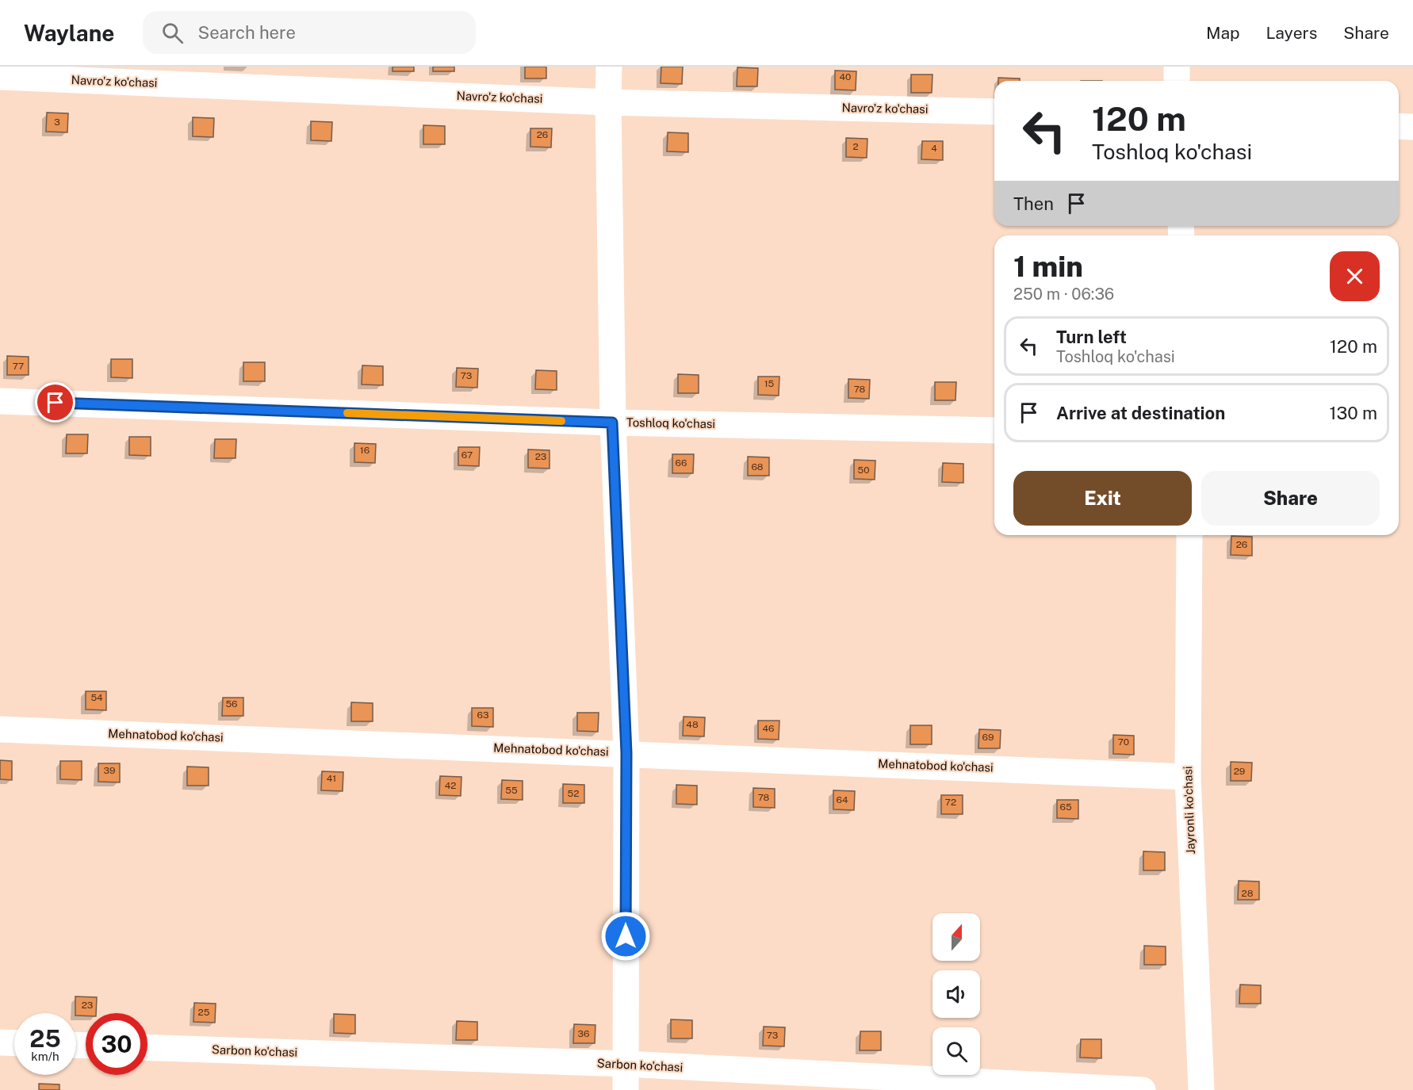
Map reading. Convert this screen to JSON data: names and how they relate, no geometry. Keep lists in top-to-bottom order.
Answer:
{
  "streets": {
    "street": [
      "Navro'z ko'chasi",
      "Toshloq ko'chasi",
      "Mehnatobod ko'chasi",
      "Jayronli ko'chasi",
      "Sarbon ko'chasi"
    ]
  },
  "crossings": [
    ["Mehnatobod ko'chasi", "Jayronli ko'chasi"]
  ],
  "house_numbers": [
    "40",
    "3",
    "26",
    "2",
    "4",
    "77",
    "73",
    "15",
    "78",
    "16",
    "67",
    "23",
    "66",
    "68",
    "50",
    "26",
    "54",
    "56",
    "63",
    "48",
    "46",
    "69",
    "70",
    "39",
    "29",
    "41",
    "42",
    "55",
    "52",
    "78",
    "64",
    "72",
    "65",
    "28",
    "23",
    "25",
    "36",
    "73"
  ],
  "north": "top",
  "page": {
    "header": "Waylane",
    "search": "Search here",
    "nav": ["Map", "Layers", "Share"],
    "turn": ["120 m", "Toshloq ko'chasi"],
    "then": "Then",
    "heading": ["1 min", "250 m · 06:36"],
    "list": [
      {
        "name": "Turn left",
        "note": "Toshloq ko'chasi",
        "value": "120 m"
      },
      {
        "name": "Arrive at destination",
        "value": "130 m"
      }
    ],
    "buttons": ["Exit", "Share"],
    "speed": "25 km/h",
    "limit": "30"
  }
}
